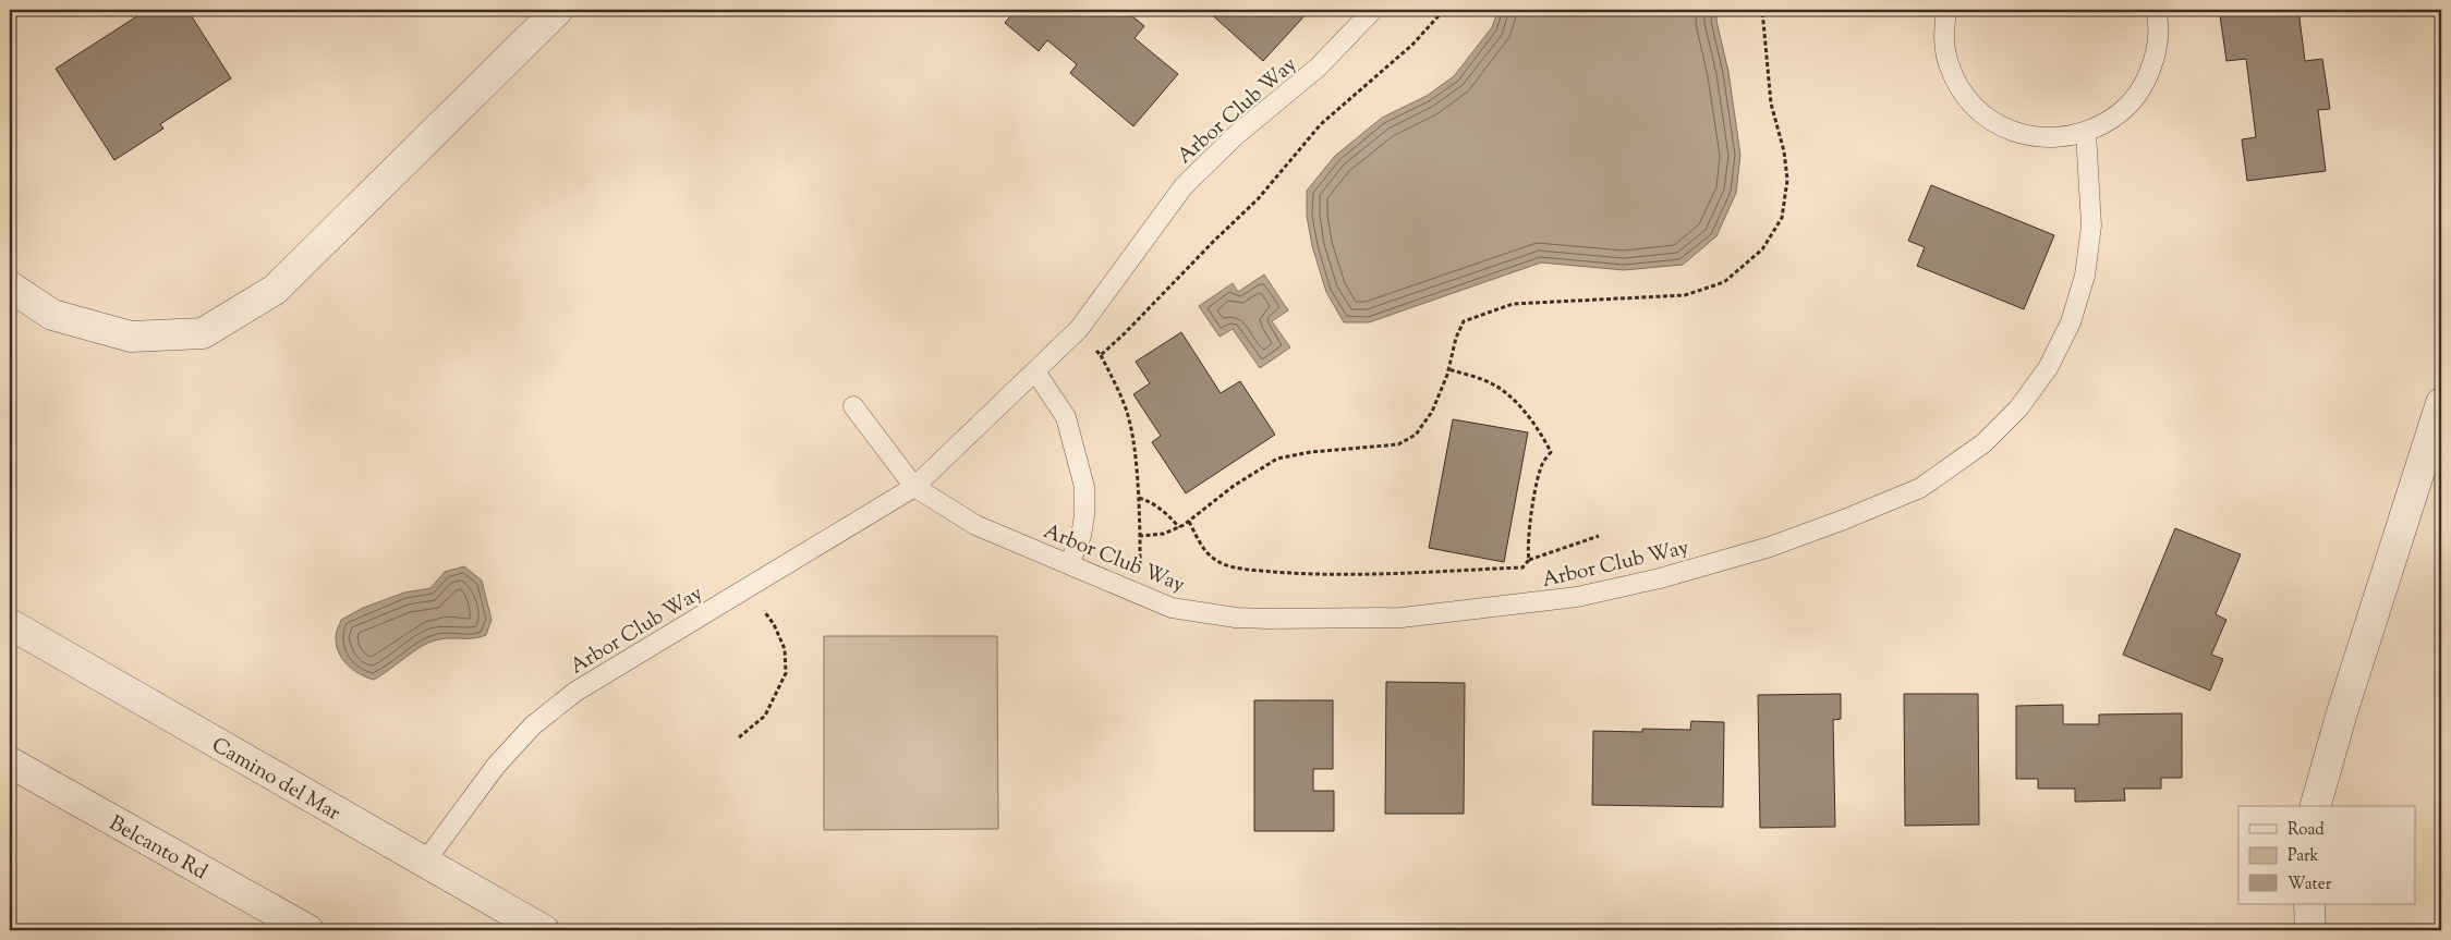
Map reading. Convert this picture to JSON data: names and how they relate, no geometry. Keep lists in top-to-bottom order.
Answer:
{
  "streets": {
    "street": ["Camino del Mar", "Belcanto Rd"],
    "lane": ["Arbor Club Way"]
  },
  "crossings": [
    ["Arbor Club Way", "Camino del Mar"]
  ],
  "legend": ["Road", "Park", "Water"]
}
